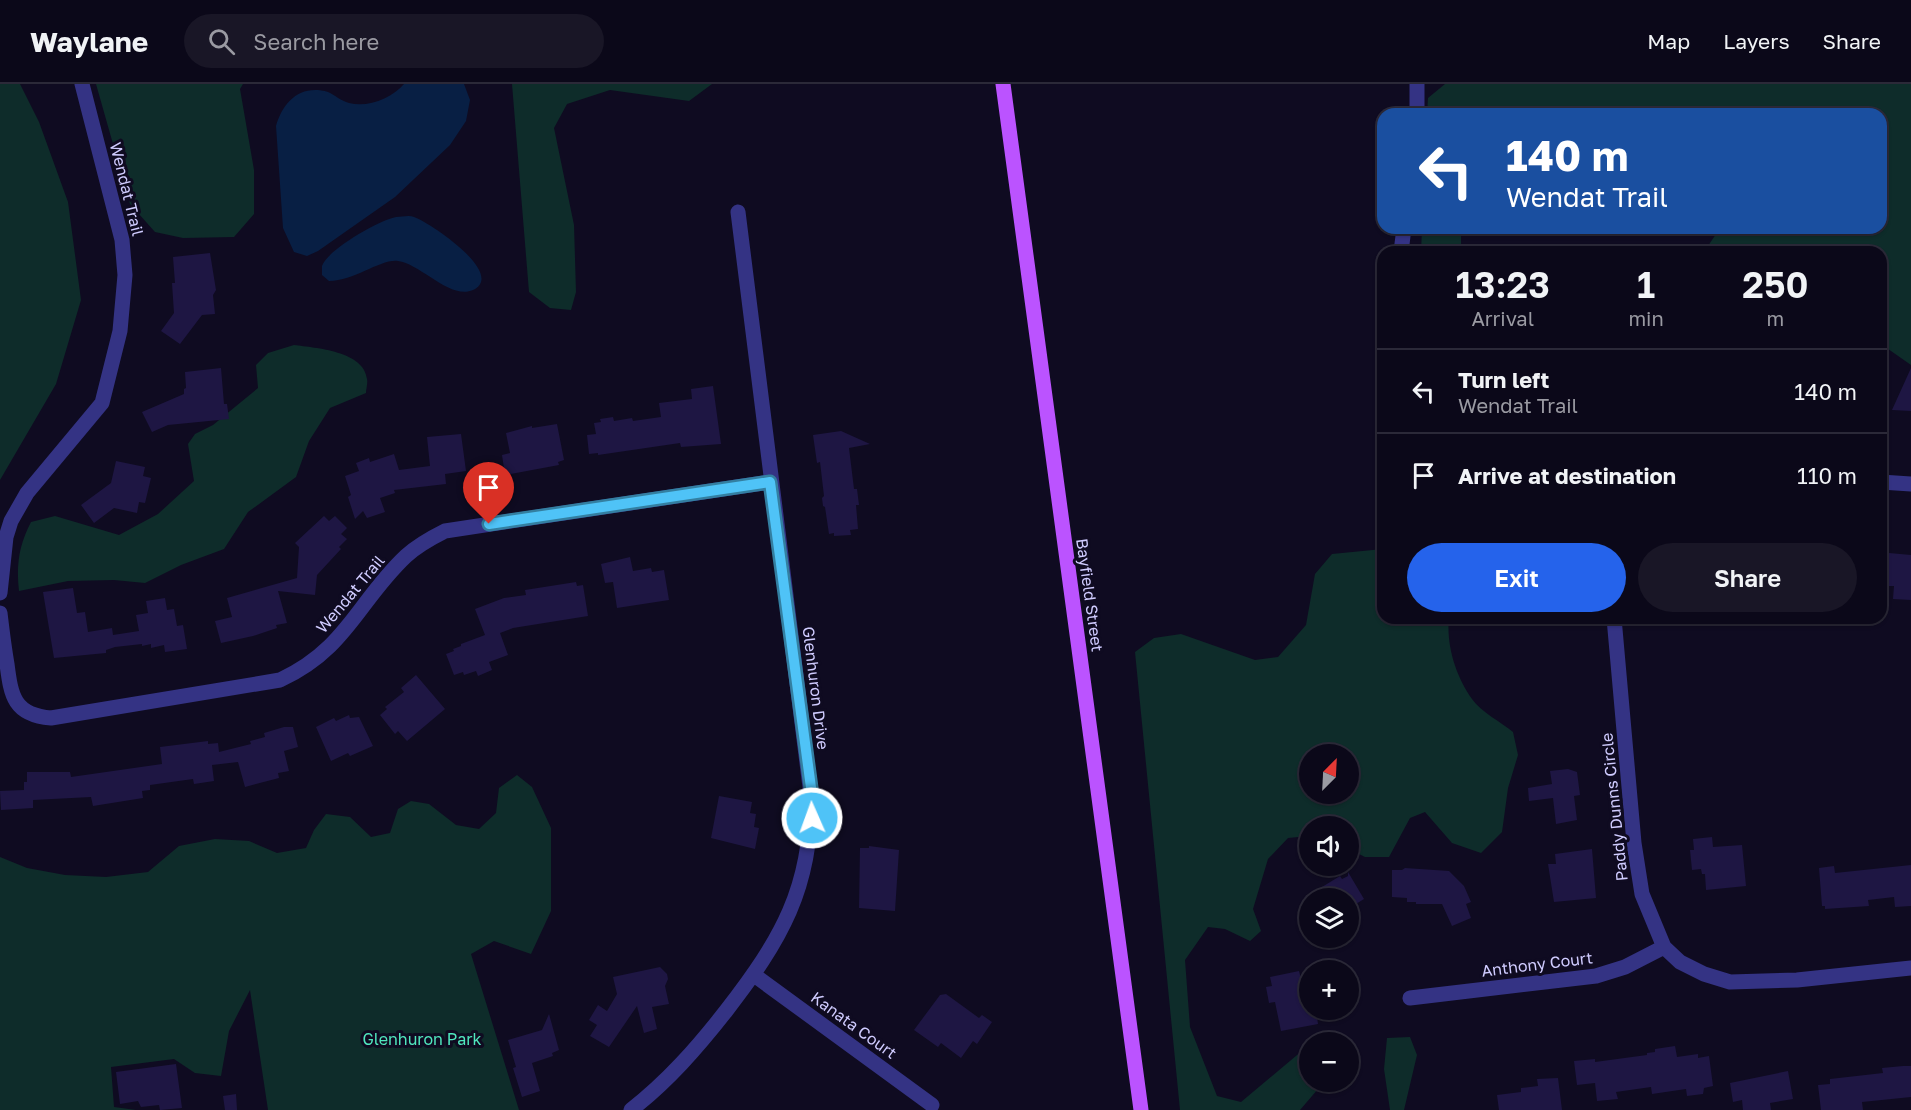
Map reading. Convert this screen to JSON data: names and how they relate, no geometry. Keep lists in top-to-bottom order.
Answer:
{
  "streets": {
    "main road": ["Bayfield Street"],
    "street": [
      "Wendat Trail",
      "Glenhuron Drive",
      "Paddy Dunns Circle",
      "Anthony Court",
      "Kanata Court"
    ]
  },
  "crossings": [
    ["Wendat Trail", "Glenhuron Drive"],
    ["Glenhuron Drive", "Kanata Court"],
    ["Paddy Dunns Circle", "Anthony Court"]
  ],
  "parks": ["Glenhuron Park"],
  "north": "top right",
  "page": {
    "header": "Waylane",
    "search": "Search here",
    "nav": ["Map", "Layers", "Share"],
    "turn": ["140 m", "Wendat Trail"],
    "eta": [
      "13:23",
      "Arrival",
      "1",
      "min",
      "250",
      "m"
    ],
    "list": [
      {
        "name": "Turn left",
        "note": "Wendat Trail",
        "value": "140 m"
      },
      {
        "name": "Arrive at destination",
        "value": "110 m"
      }
    ],
    "buttons": ["Exit", "Share"],
    "map_buttons": ["+", "−"]
  }
}
